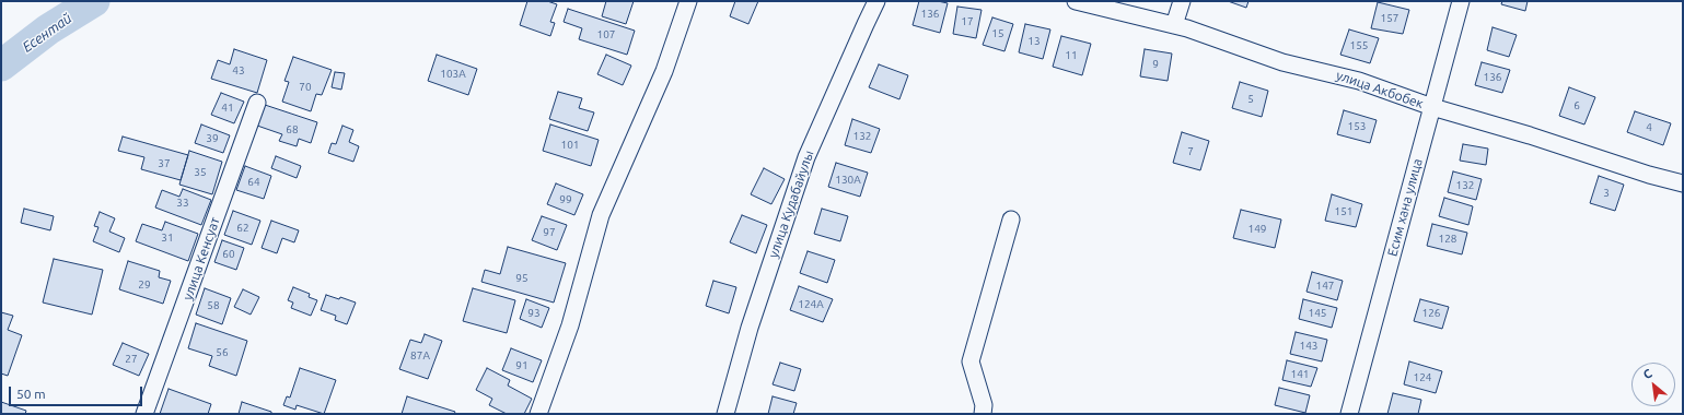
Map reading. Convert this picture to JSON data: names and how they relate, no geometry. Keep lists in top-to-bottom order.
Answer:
{
  "streets": {
    "street": [
      "улица Акбобек",
      "улица Кудабайулы",
      "Есим хана улица",
      "улица Кенсуат"
    ]
  },
  "crossings": [
    ["улица Акбобек", "Есим хана улица"]
  ],
  "water": ["Есентай"],
  "house_numbers": [
    "136",
    "157",
    "17",
    "15",
    "107",
    "13",
    "155",
    "11",
    "9",
    "43",
    "103А",
    "136",
    "70",
    "5",
    "6",
    "41",
    "153",
    "4",
    "68",
    "132",
    "39",
    "101",
    "7",
    "37",
    "35",
    "130А",
    "64",
    "132",
    "3",
    "99",
    "33",
    "151",
    "62",
    "149",
    "97",
    "31",
    "128",
    "60",
    "95",
    "29",
    "147",
    "124А",
    "58",
    "93",
    "145",
    "126",
    "143",
    "56",
    "87А",
    "27",
    "91",
    "141",
    "124"
  ],
  "scale_bar": "50 m",
  "north": "top left"
}
